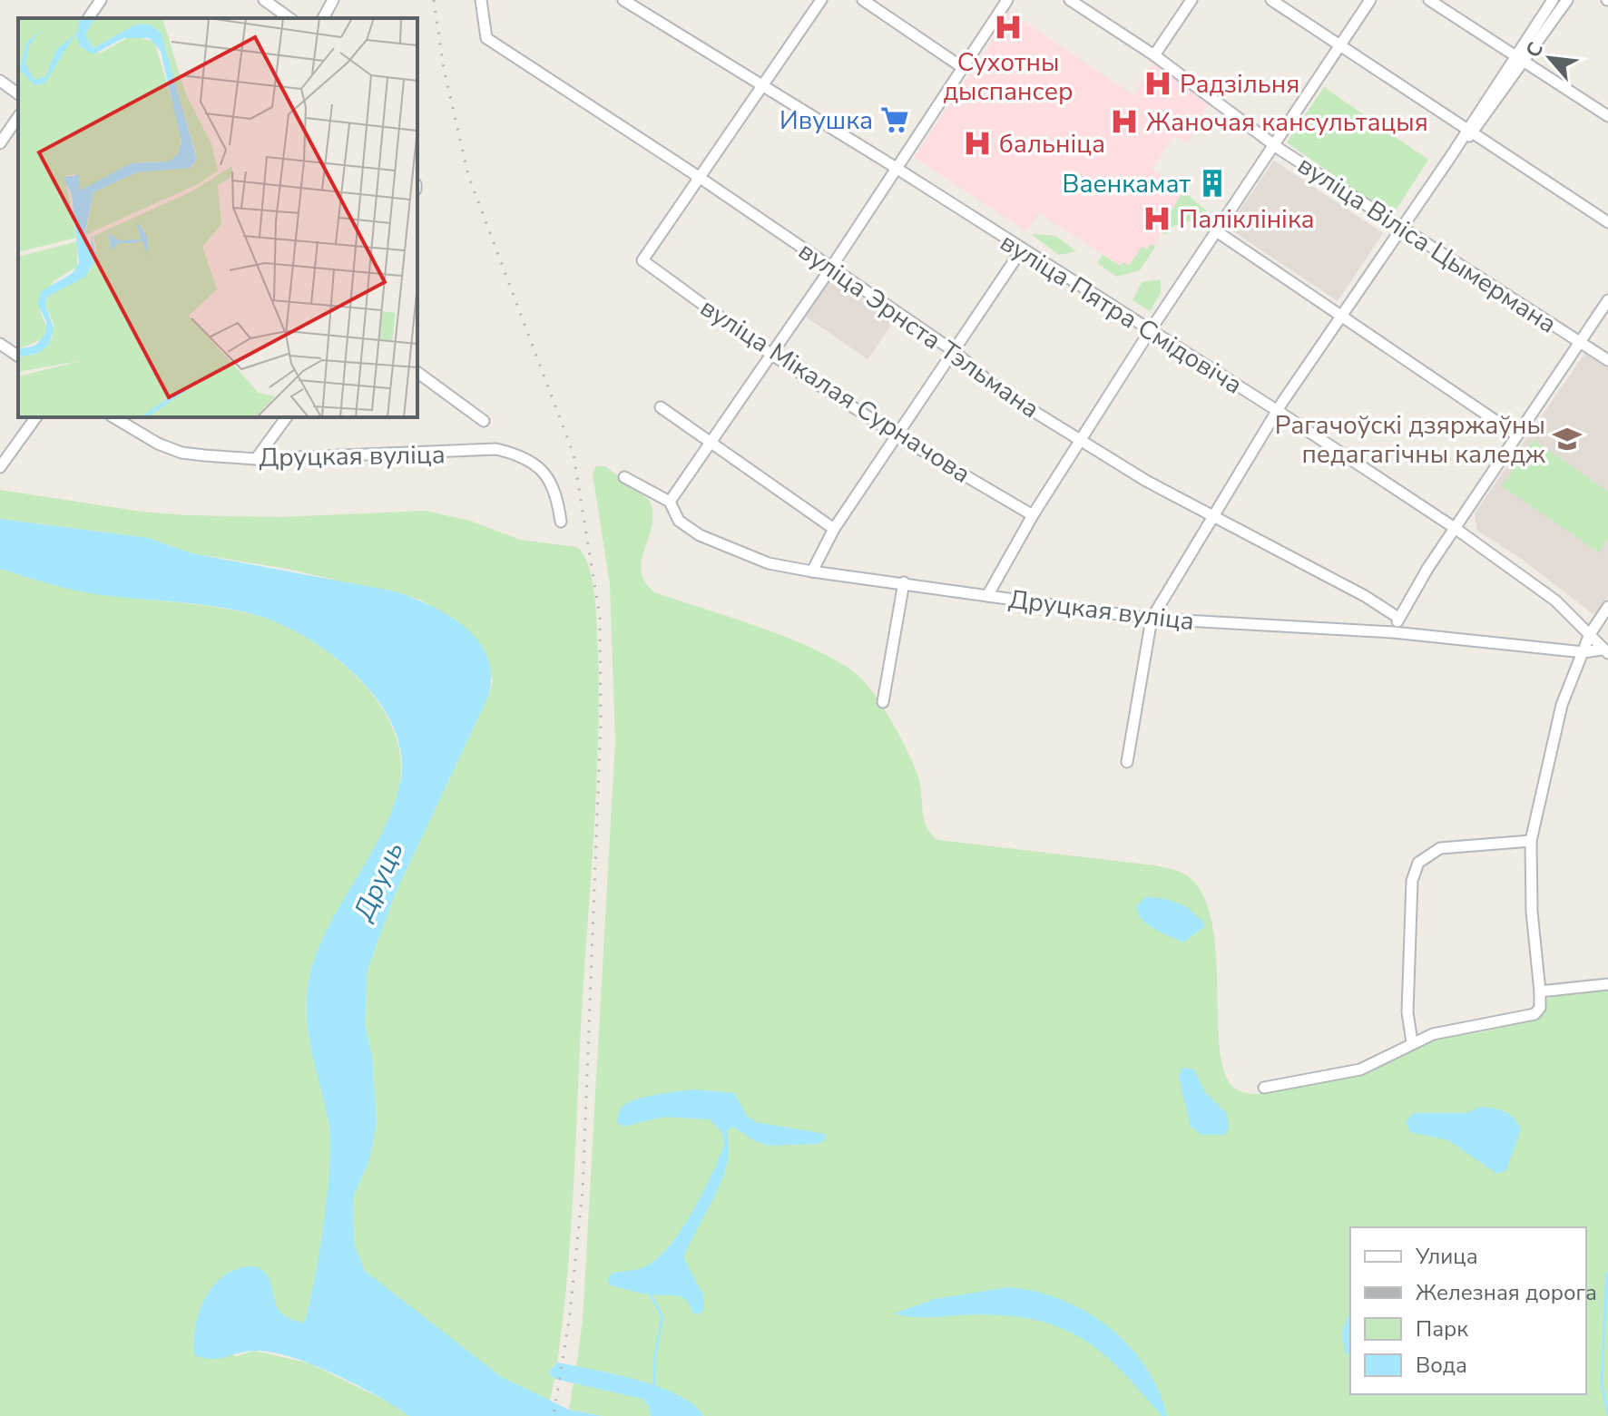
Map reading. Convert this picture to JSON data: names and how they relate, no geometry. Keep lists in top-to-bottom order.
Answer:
{
  "streets": {
    "street": [
      "вуліца Віліса Цымермана",
      "вуліца Пятра Смідовіча",
      "вуліца Эрнста Тэльмана",
      "вуліца Мікалая Сурначова",
      "Друцкая вуліца"
    ]
  },
  "crossings": [
    ["вуліца Пятра Смідовіча", "Друцкая вуліца"],
    ["вуліца Эрнста Тэльмана", "вуліца Мікалая Сурначова"]
  ],
  "water": ["Друць"],
  "places": {
    "hospital": [
      "Сухотны дыспансер",
      "Радзільня",
      "Жаночая кансультацыя",
      "бальніца",
      "Паліклініка"
    ],
    "supermarket": ["Ивушка"],
    "building": ["Ваенкамат"],
    "school or university": ["Рагачоўскі дзяржаўны педагагічны каледж"]
  },
  "legend": [
    "Улица",
    "Железная дорога",
    "Парк",
    "Вода"
  ],
  "north": "top left"
}
